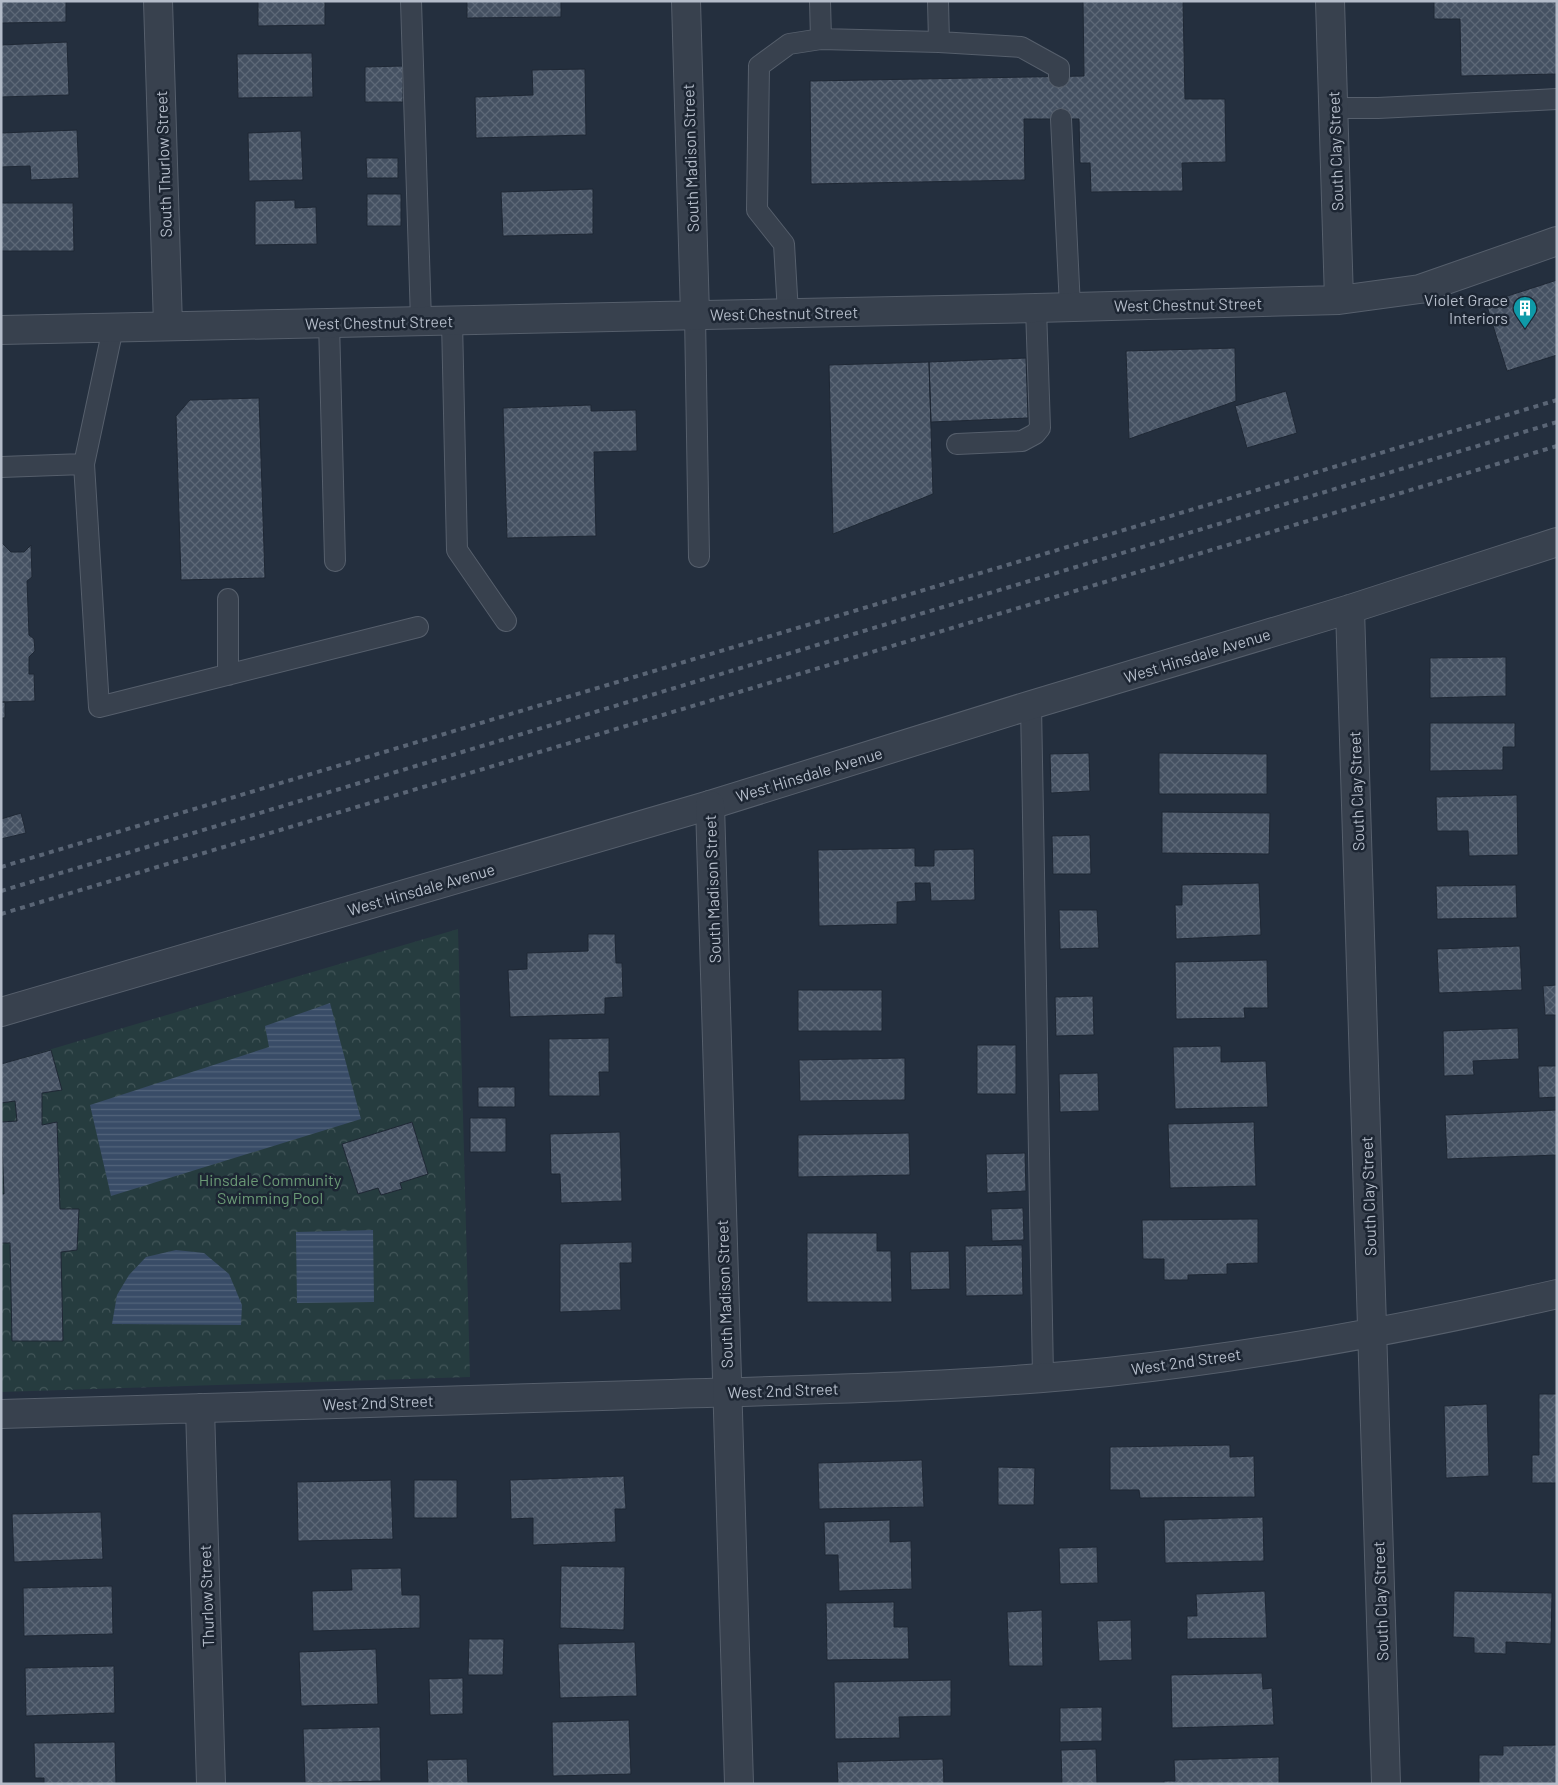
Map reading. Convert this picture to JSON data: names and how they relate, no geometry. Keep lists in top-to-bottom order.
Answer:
{
  "streets": {
    "street": [
      "South Clay Street",
      "South Madison Street",
      "South Thurlow Street",
      "West Chestnut Street",
      "West Hinsdale Avenue",
      "West 2nd Street",
      "Thurlow Street"
    ]
  },
  "crossings": [
    ["South Clay Street", "West Chestnut Street"],
    ["South Clay Street", "West Hinsdale Avenue"],
    ["South Clay Street", "West 2nd Street"],
    ["South Madison Street", "West Chestnut Street"],
    ["South Madison Street", "West Hinsdale Avenue"],
    ["South Madison Street", "West 2nd Street"],
    ["South Thurlow Street", "West Chestnut Street"],
    ["West 2nd Street", "Thurlow Street"]
  ],
  "parks": ["Hinsdale Community Swimming Pool"],
  "places": {
    "building": ["Violet Grace Interiors"]
  }
}
